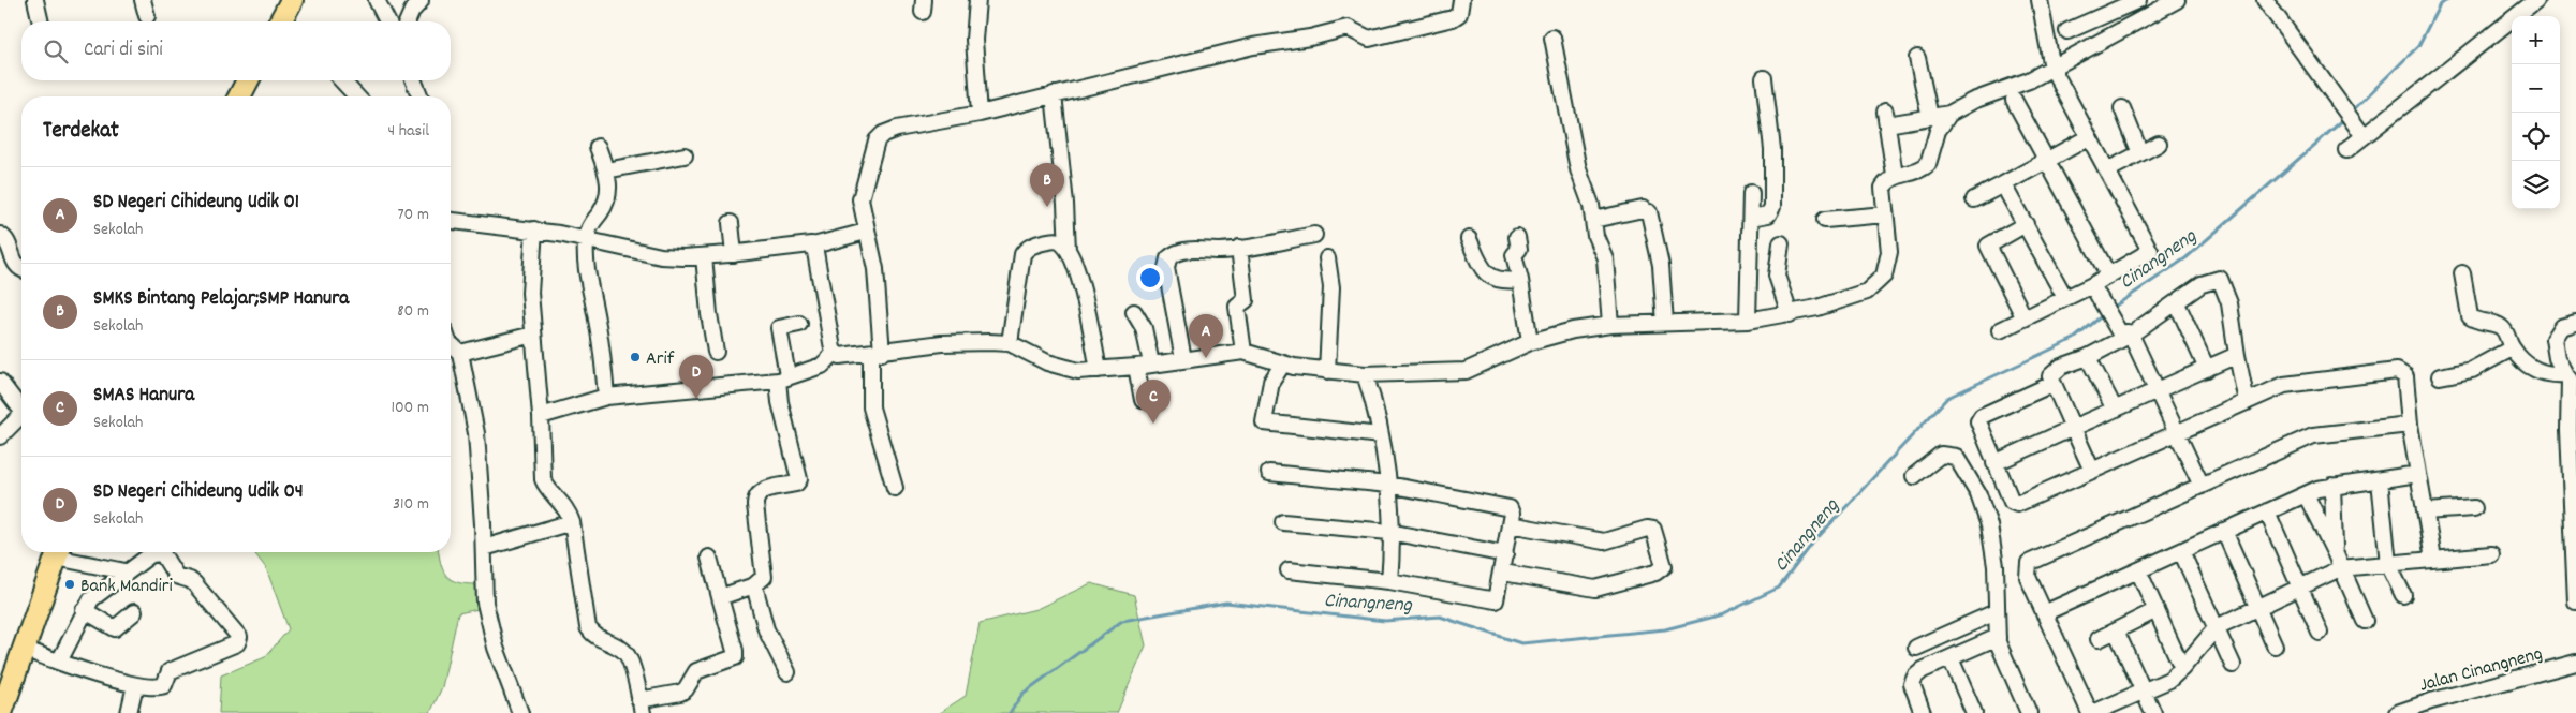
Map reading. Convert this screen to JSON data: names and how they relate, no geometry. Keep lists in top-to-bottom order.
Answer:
{
  "streets": {
    "street": ["Jalan Cinangneng"]
  },
  "water": ["Cinangneng"],
  "places": ["Arif", "Bank Mandiri"],
  "page": {
    "map_buttons": ["+", "−"],
    "search": "Cari di sini",
    "heading": ["Terdekat", "4 hasil"],
    "pins": [
      "B",
      "A",
      "D",
      "C"
    ],
    "list": [
      {
        "mark": "A",
        "name": "SD Negeri Cihideung Udik 01",
        "note": "Sekolah",
        "value": "70 m"
      },
      {
        "mark": "B",
        "name": "SMKS Bintang Pelajar;SMP Hanura",
        "note": "Sekolah",
        "value": "80 m"
      },
      {
        "mark": "C",
        "name": "SMAS Hanura",
        "note": "Sekolah",
        "value": "100 m"
      },
      {
        "mark": "D",
        "name": "SD Negeri Cihideung Udik 04",
        "note": "Sekolah",
        "value": "310 m"
      }
    ]
  }
}
